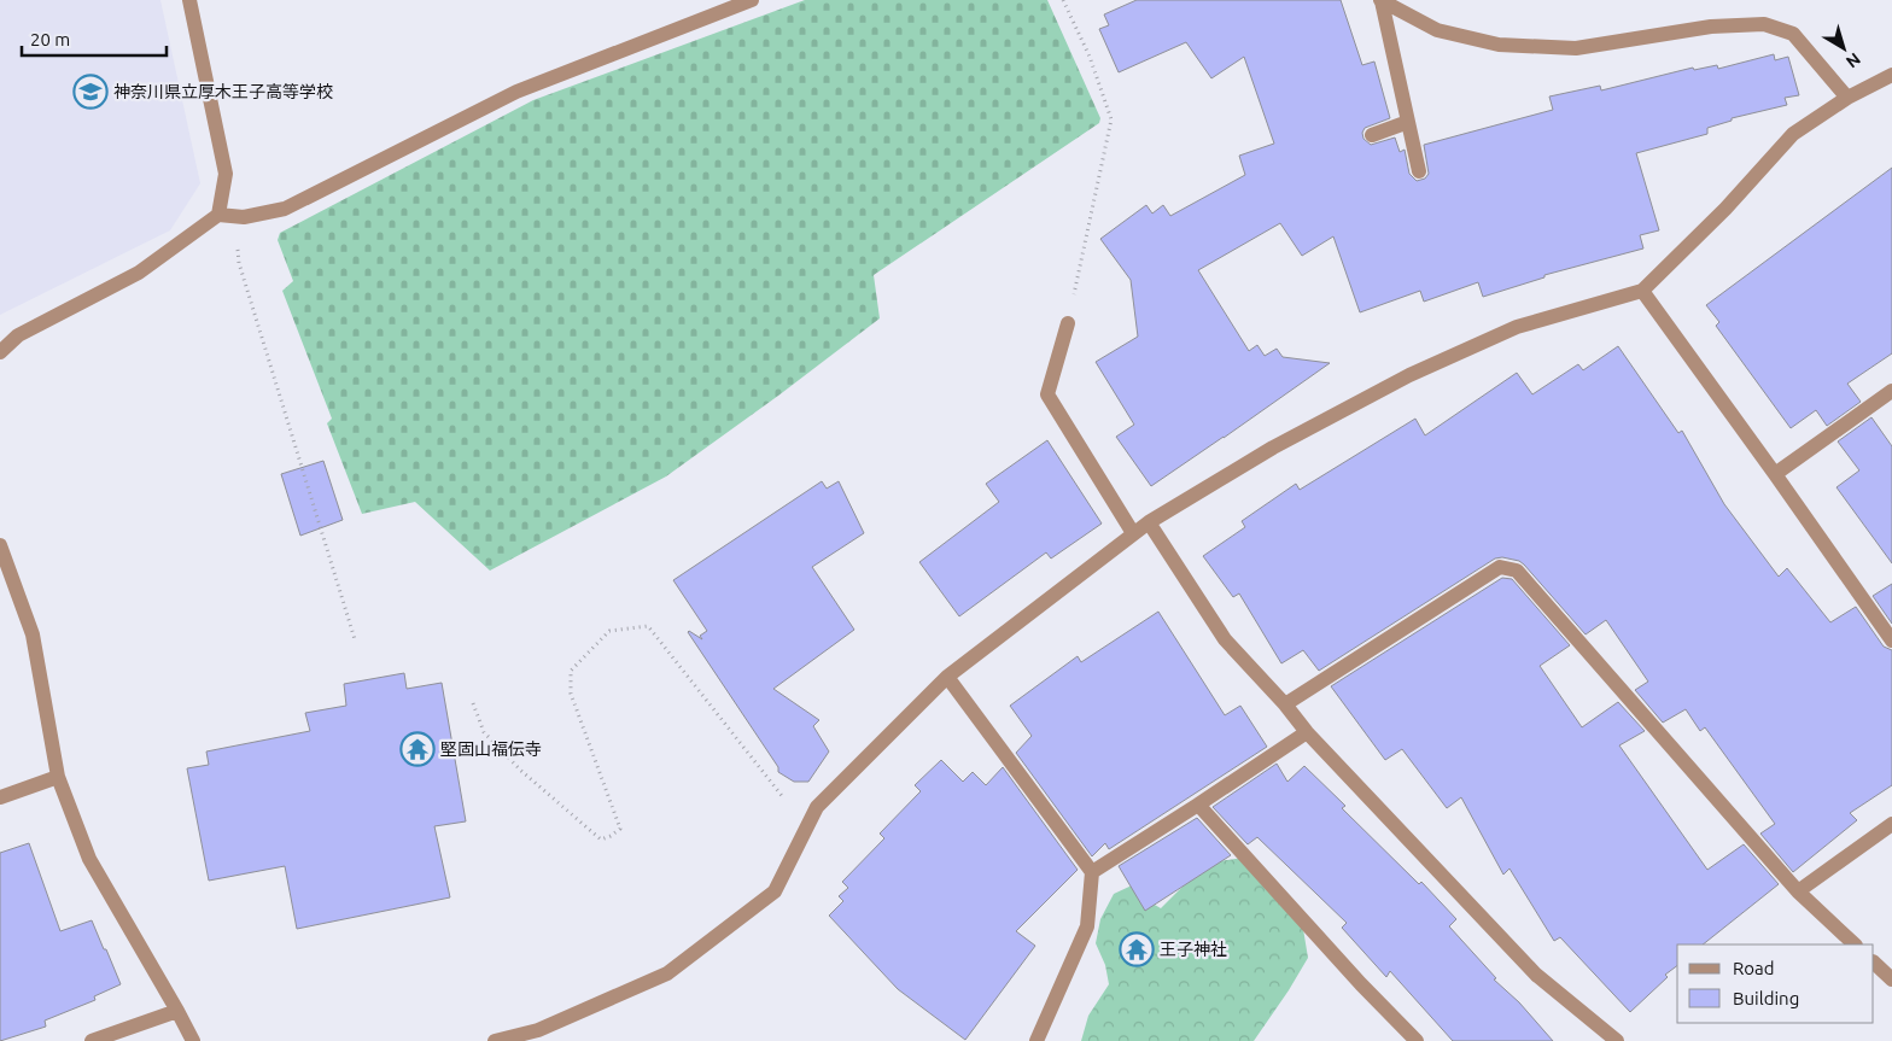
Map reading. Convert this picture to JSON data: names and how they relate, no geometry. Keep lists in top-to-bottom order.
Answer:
{
  "places": {
    "school or university": ["神奈川県立厚木王子高等学校"],
    "temple": ["堅固山福伝寺", "王子神社"]
  },
  "legend": ["Road", "Building"],
  "scale_bar": "20 m",
  "north": "bottom right"
}
